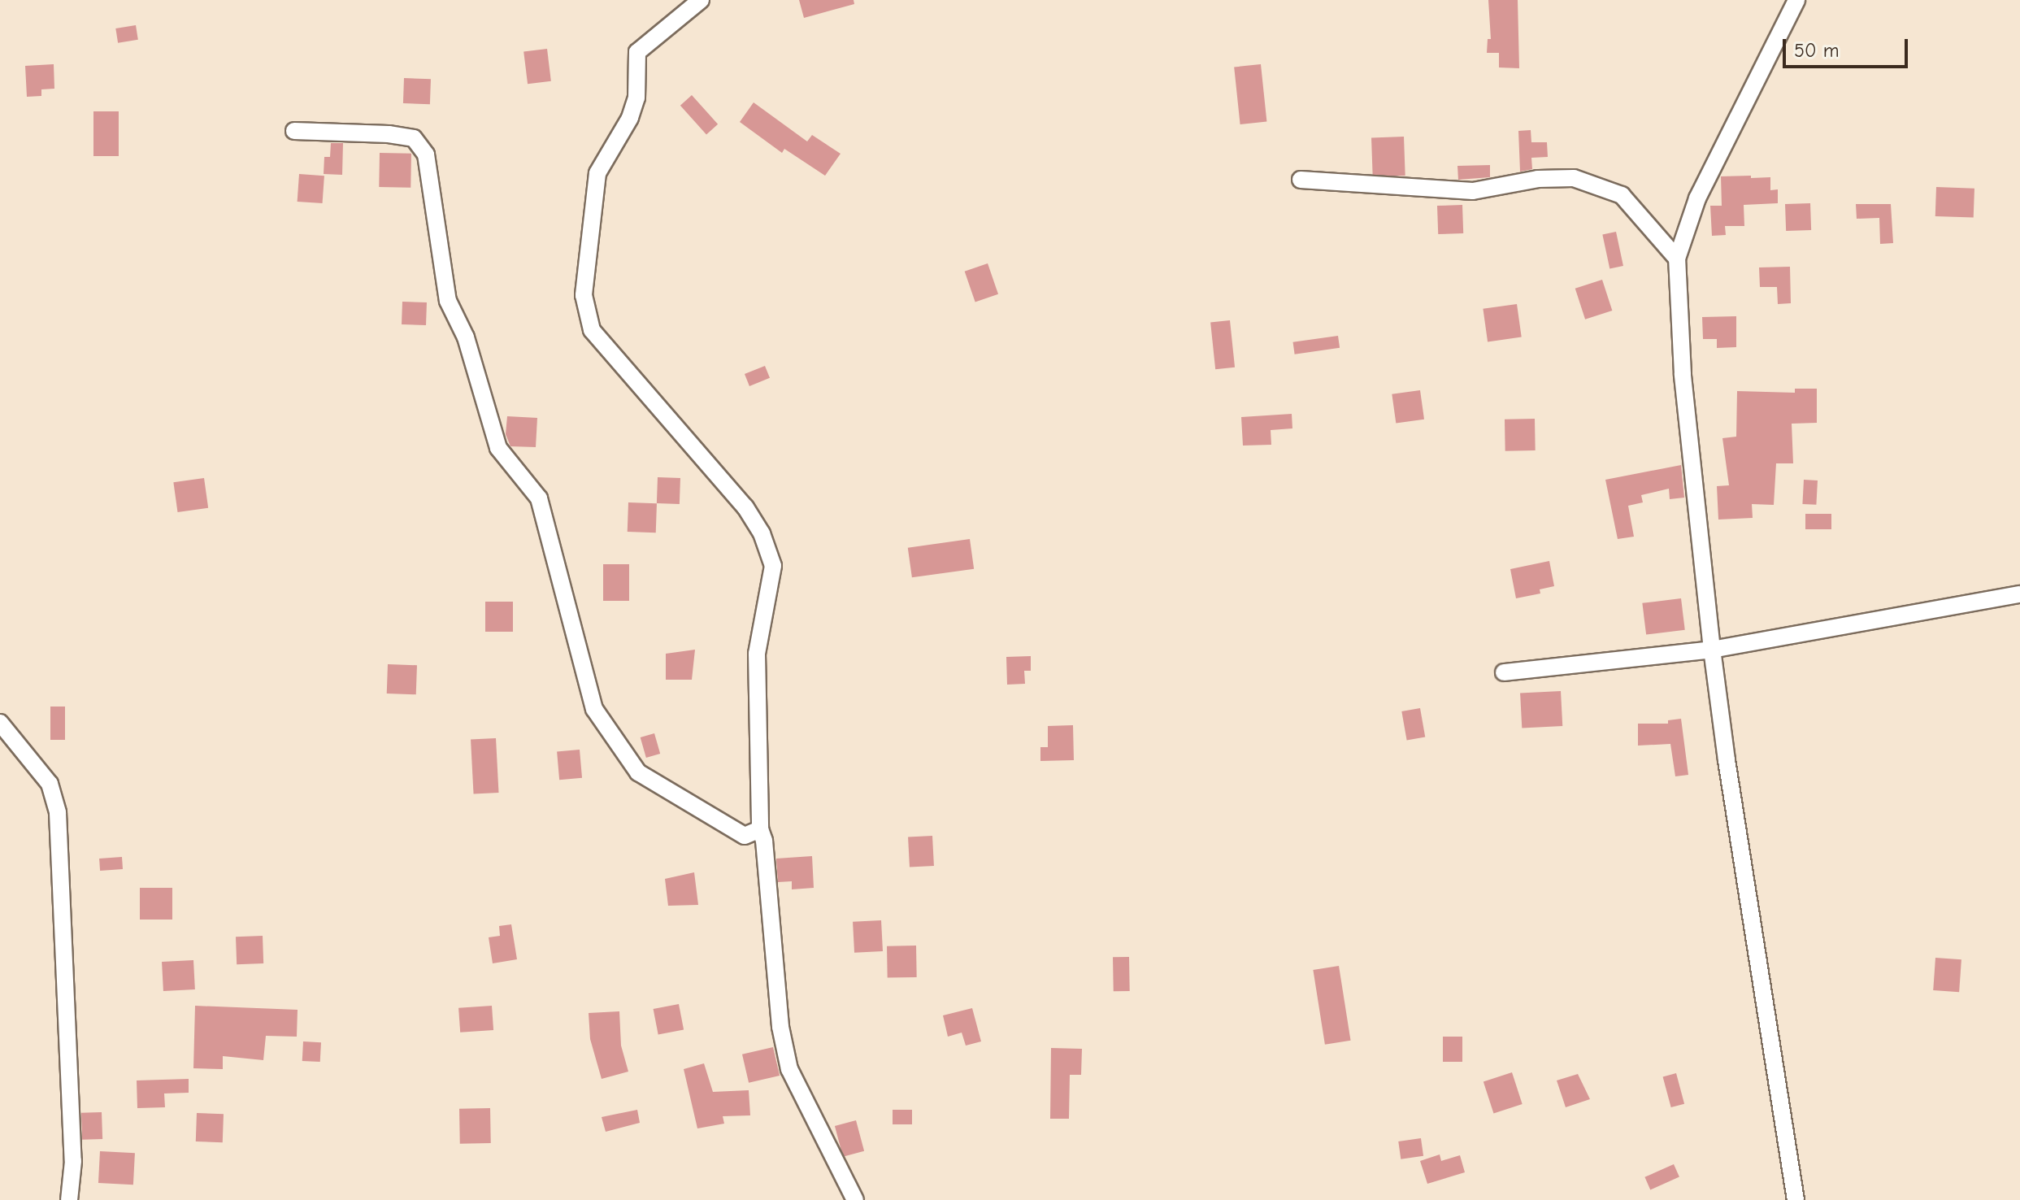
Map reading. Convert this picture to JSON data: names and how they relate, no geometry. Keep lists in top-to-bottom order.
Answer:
{
  "scale_bar": "50 m"
}
